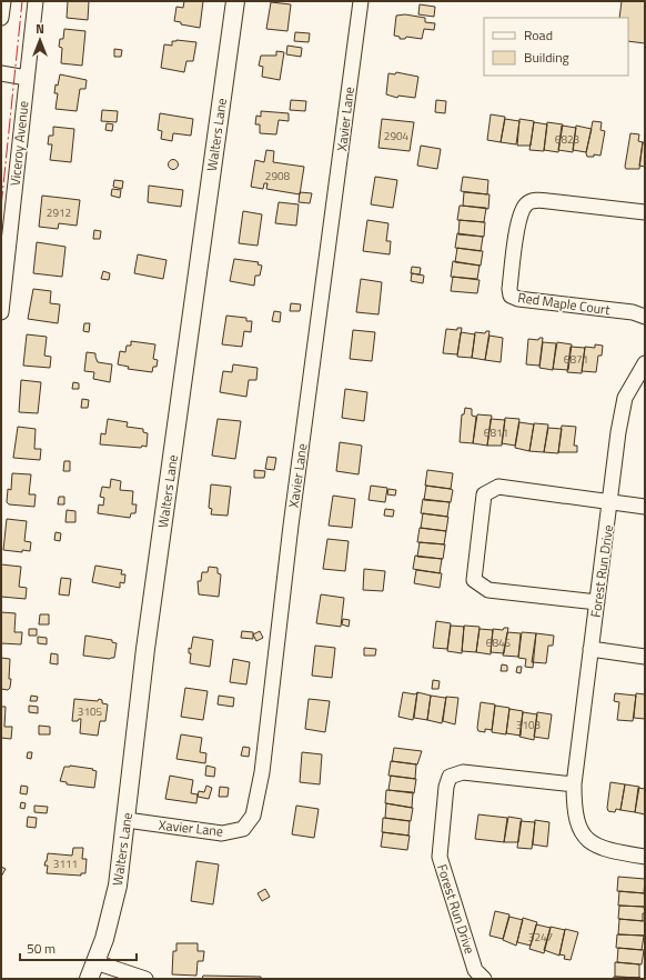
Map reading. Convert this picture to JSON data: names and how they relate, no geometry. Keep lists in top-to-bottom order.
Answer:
{
  "streets": {
    "street": [
      "Xavier Lane",
      "Walters Lane",
      "Viceroy Avenue",
      "Red Maple Court",
      "Forest Run Drive"
    ]
  },
  "crossings": [
    ["Xavier Lane", "Walters Lane"]
  ],
  "house_numbers": [
    "2904",
    "6823",
    "2908",
    "2912",
    "6871",
    "6811",
    "6845",
    "3105",
    "3103",
    "3111",
    "3247"
  ],
  "legend": ["Road", "Building"],
  "scale_bar": "50 m",
  "north": "top"
}
